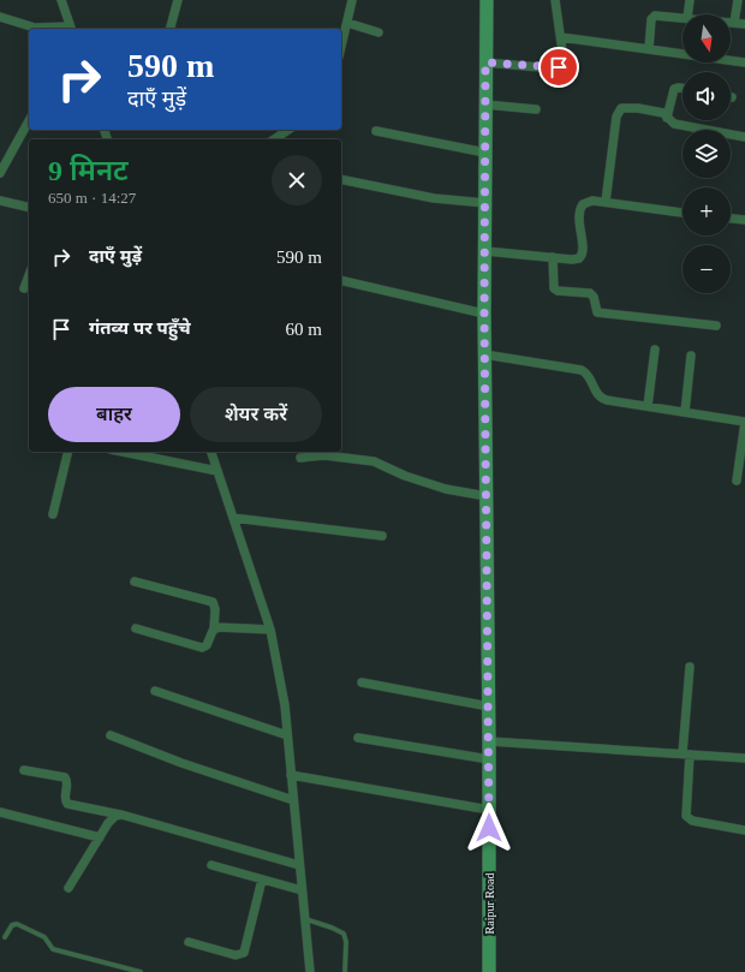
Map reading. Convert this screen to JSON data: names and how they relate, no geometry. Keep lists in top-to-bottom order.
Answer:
{
  "streets": {
    "main road": ["Raipur Road"]
  },
  "north": "bottom",
  "page": {
    "map_buttons": ["+", "−"],
    "turn": ["590 m", "दाएँ मुड़ें"],
    "heading": ["9 मिनट", "650 m · 14:27"],
    "list": [
      {
        "name": "दाएँ मुड़ें",
        "value": "590 m"
      },
      {
        "name": "गंतव्य पर पहुँचे",
        "value": "60 m"
      }
    ],
    "buttons": ["बाहर", "शेयर करें"]
  }
}
